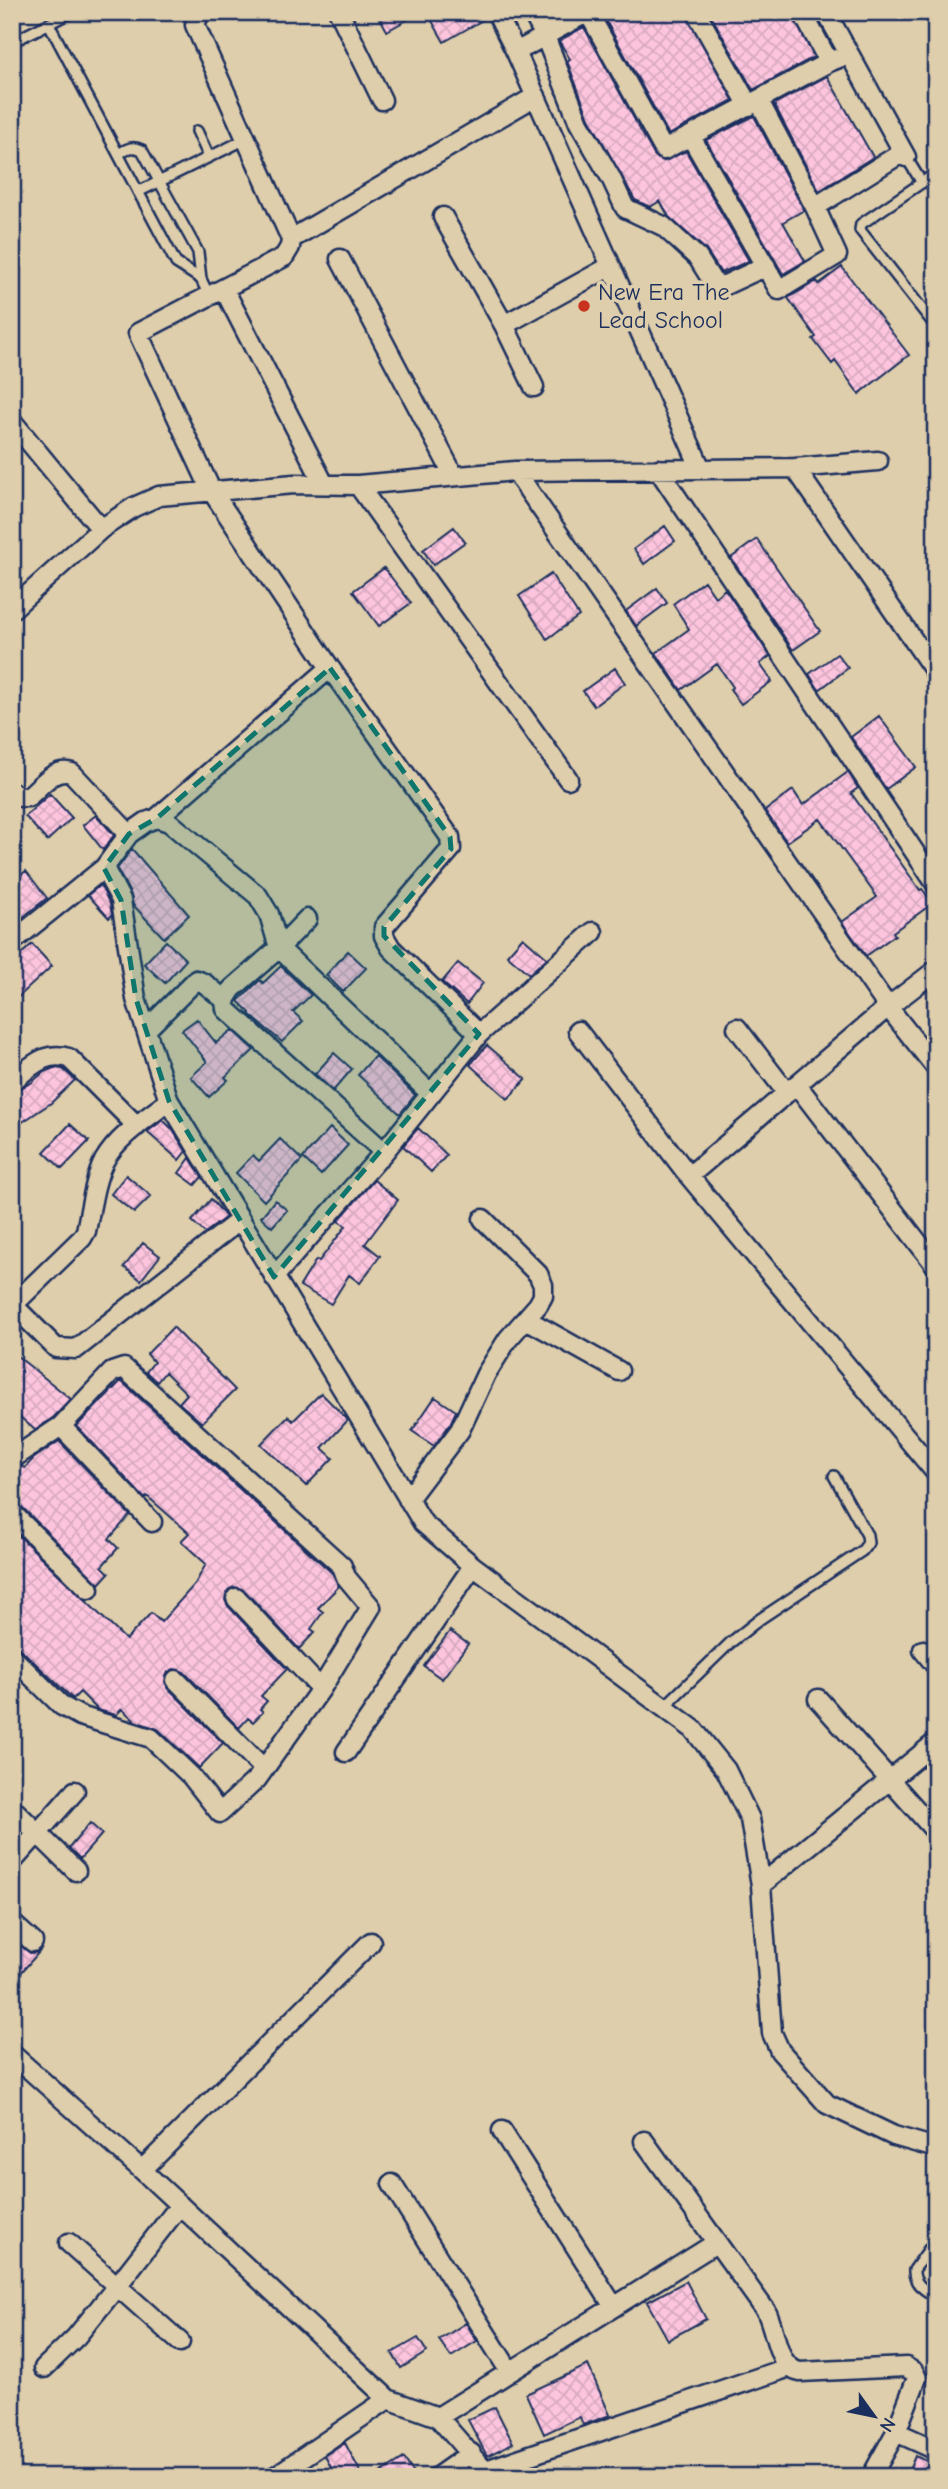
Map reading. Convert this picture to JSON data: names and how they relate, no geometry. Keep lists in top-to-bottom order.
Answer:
{
  "places": ["New Era The Lead School"],
  "north": "bottom right"
}
